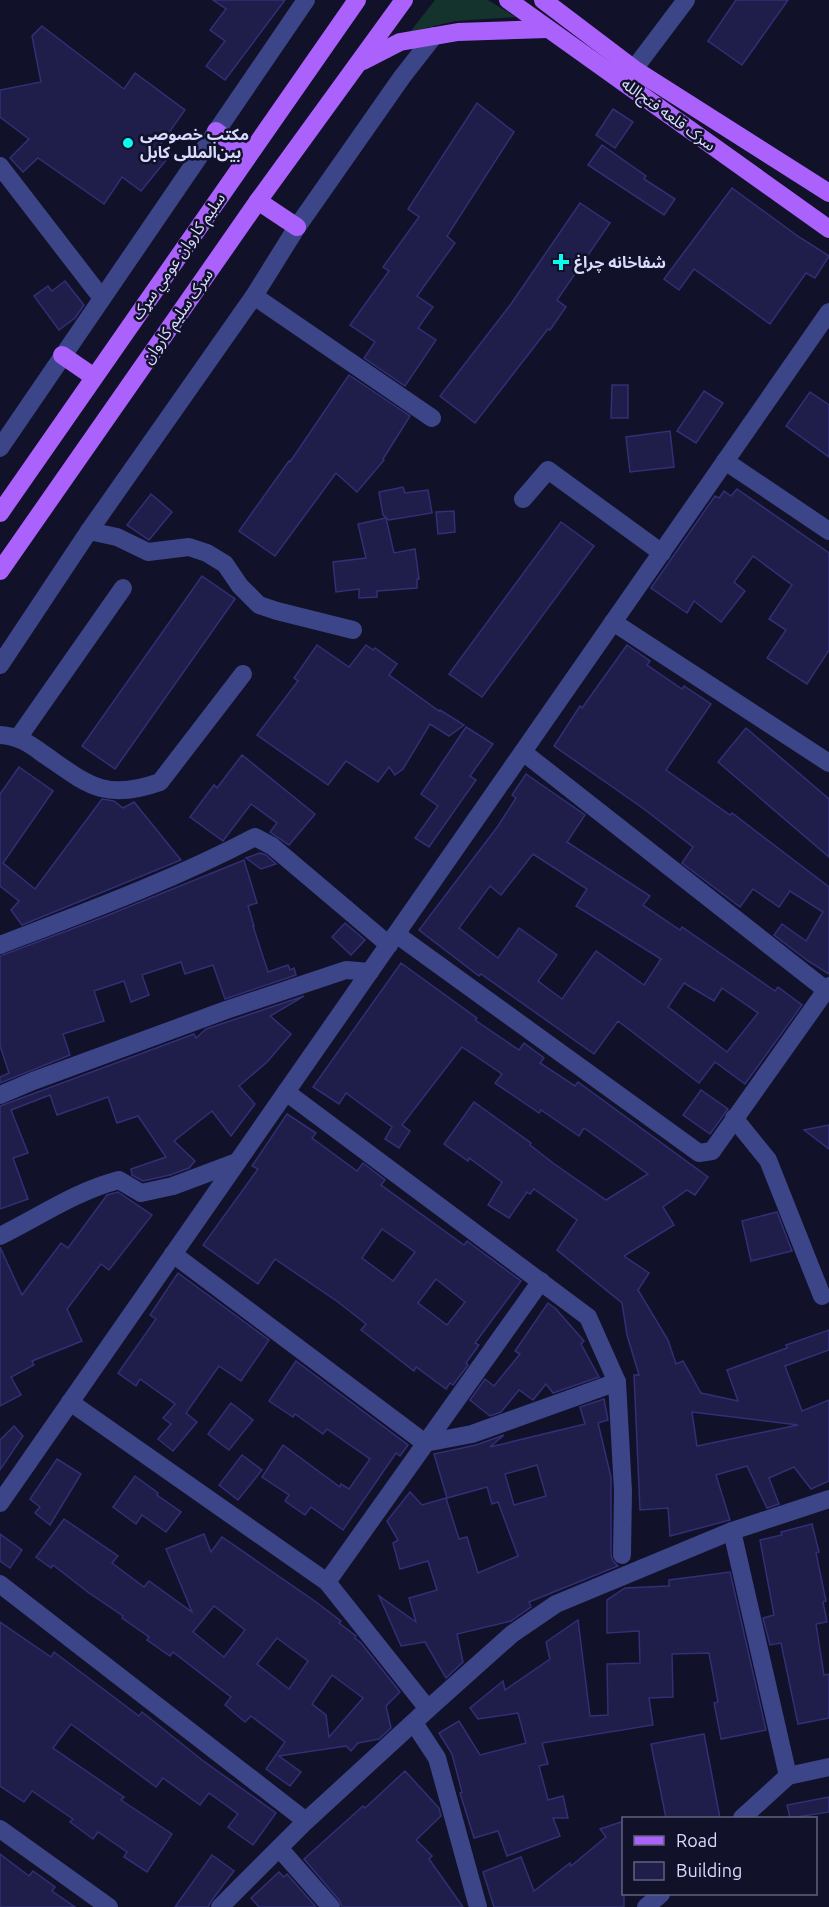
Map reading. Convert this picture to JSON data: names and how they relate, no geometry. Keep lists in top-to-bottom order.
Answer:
{
  "streets": {
    "main road": ["سرک قلعه فتح‌الله", "سلیم کاروان عومي سړک", "سرک سلیم کاروان"]
  },
  "places": {
    "other": ["مکتب خصوصی بین‌المللی کابل"],
    "health": ["شفاخانه چراغ"]
  },
  "legend": ["Road", "Building"]
}
